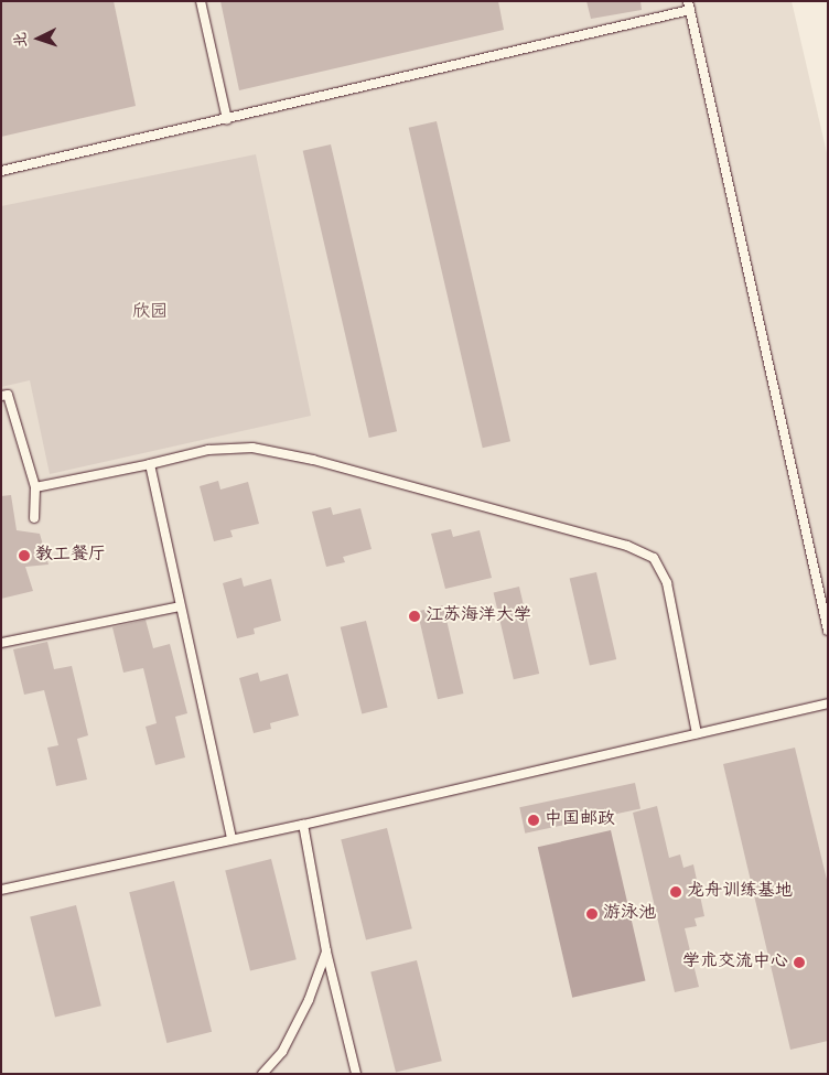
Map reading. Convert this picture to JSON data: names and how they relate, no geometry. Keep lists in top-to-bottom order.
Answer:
{
  "parks": ["欣园"],
  "places": [
    "教工餐厅",
    "江苏海洋大学",
    "中国邮政",
    "龙舟训练基地",
    "游泳池",
    "学术交流中心"
  ],
  "north": "left"
}
